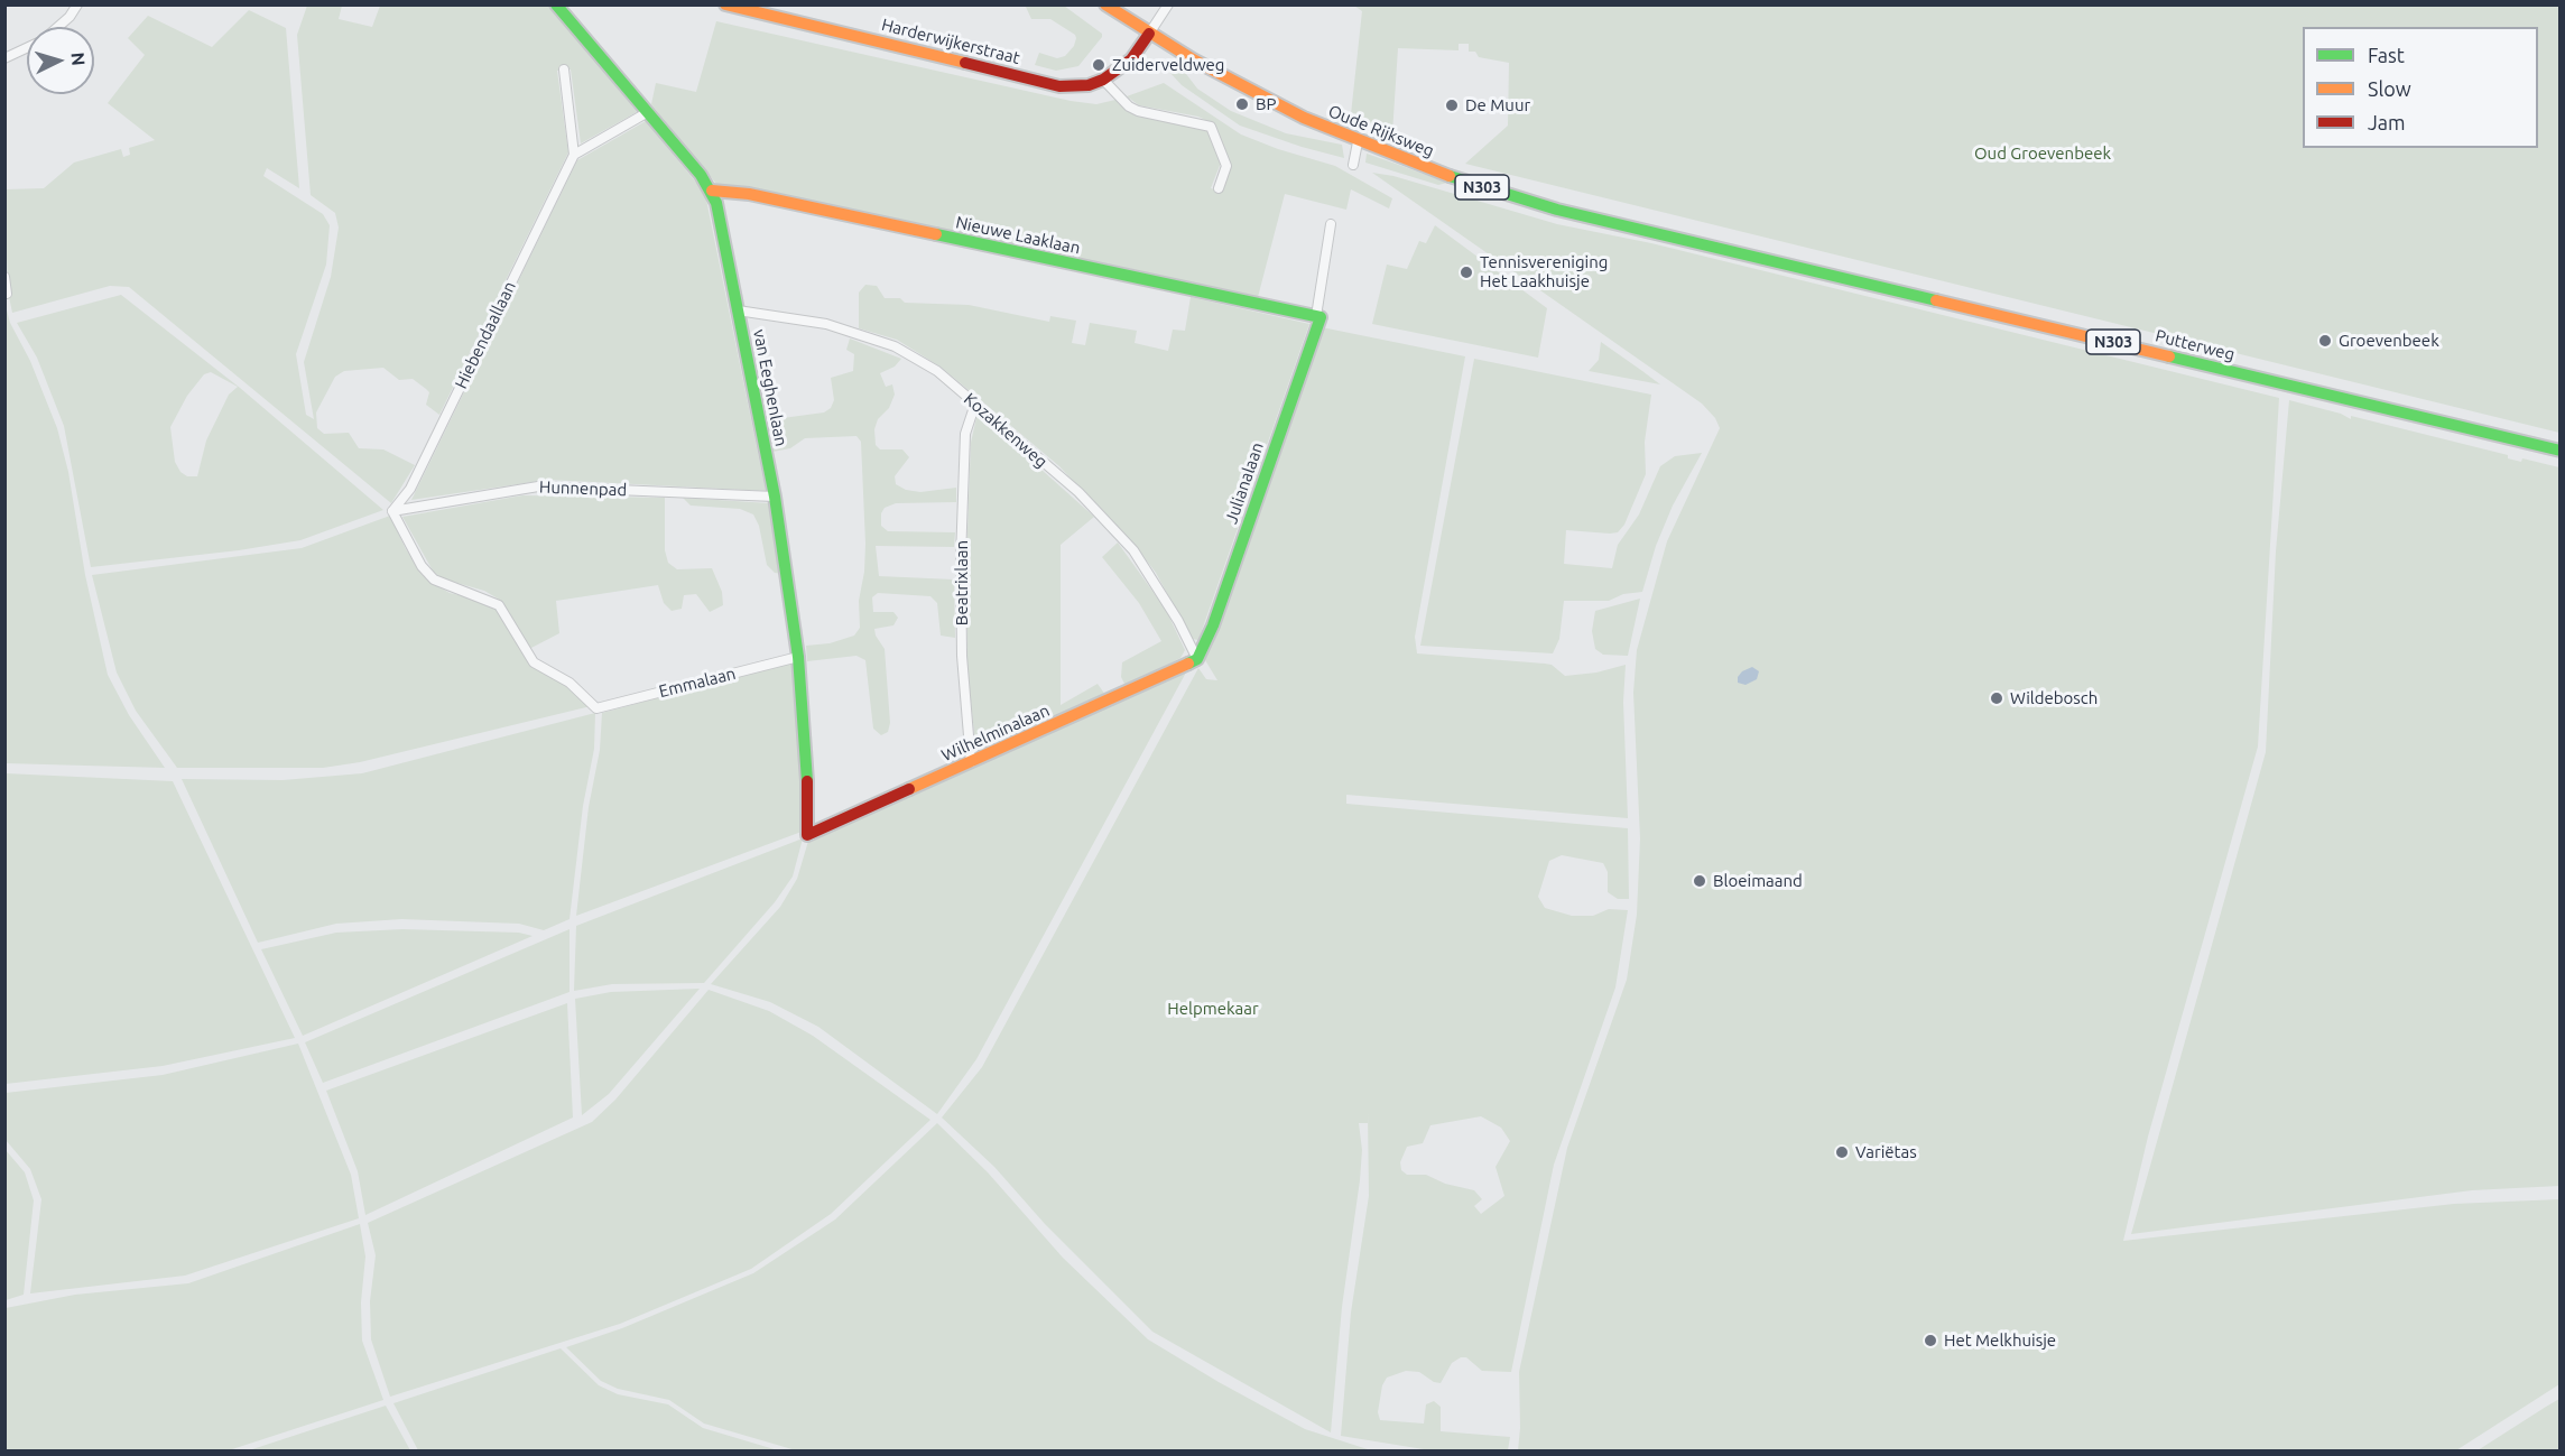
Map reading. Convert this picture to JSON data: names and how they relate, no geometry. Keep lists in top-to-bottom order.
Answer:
{
  "streets": {
    "street": [
      "Harderwijkerstraat",
      "Oude Rijksweg",
      "N303",
      "Nieuwe Laaklaan",
      "Hiebendaallaan",
      "Putterweg",
      "van Eeghenlaan",
      "Kozakkenweg",
      "Julianalaan",
      "Hunnenpad",
      "Beatrixlaan",
      "Emmalaan",
      "Wilhelminalaan"
    ]
  },
  "crossings": [
    ["Harderwijkerstraat", "Oude Rijksweg"],
    ["Oude Rijksweg", "Putterweg"],
    ["Nieuwe Laaklaan", "van Eeghenlaan"],
    ["Nieuwe Laaklaan", "Julianalaan"],
    ["Hiebendaallaan", "Hunnenpad"],
    ["Hiebendaallaan", "Emmalaan"],
    ["van Eeghenlaan", "Kozakkenweg"],
    ["van Eeghenlaan", "Hunnenpad"],
    ["van Eeghenlaan", "Emmalaan"],
    ["van Eeghenlaan", "Wilhelminalaan"],
    ["Kozakkenweg", "Julianalaan"],
    ["Kozakkenweg", "Beatrixlaan"],
    ["Kozakkenweg", "Wilhelminalaan"],
    ["Julianalaan", "Wilhelminalaan"],
    ["Hunnenpad", "Emmalaan"],
    ["Beatrixlaan", "Wilhelminalaan"]
  ],
  "parks": ["Oud Groevenbeek", "Helpmekaar"],
  "places": [
    "Zuiderveldweg",
    "BP",
    "De Muur",
    "Tennisvereniging Het Laakhuisje",
    "Groevenbeek",
    "Wildebosch",
    "Bloeimaand",
    "Variëtas",
    "Het Melkhuisje"
  ],
  "legend": ["Fast", "Slow", "Jam"],
  "north": "right"
}
